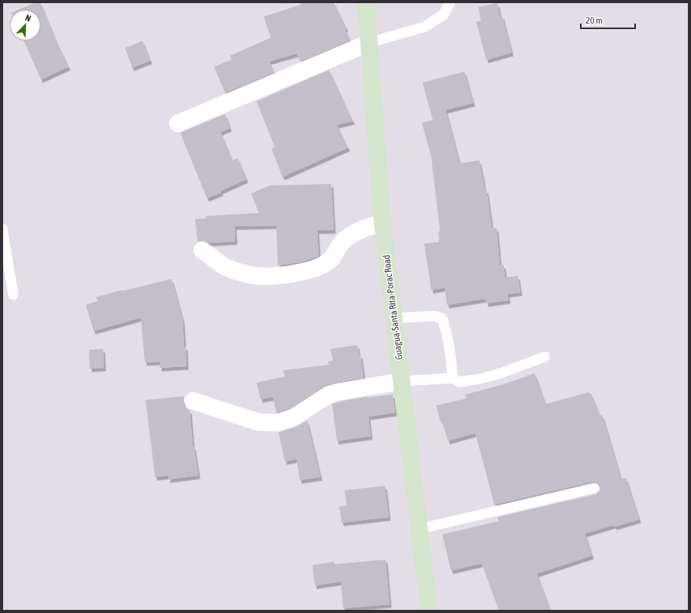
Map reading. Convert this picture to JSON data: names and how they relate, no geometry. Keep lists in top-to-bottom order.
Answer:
{
  "streets": {
    "main road": ["Guagua-Santa Rita-Porac Road"]
  },
  "scale_bar": "20 m",
  "north": "top right"
}
